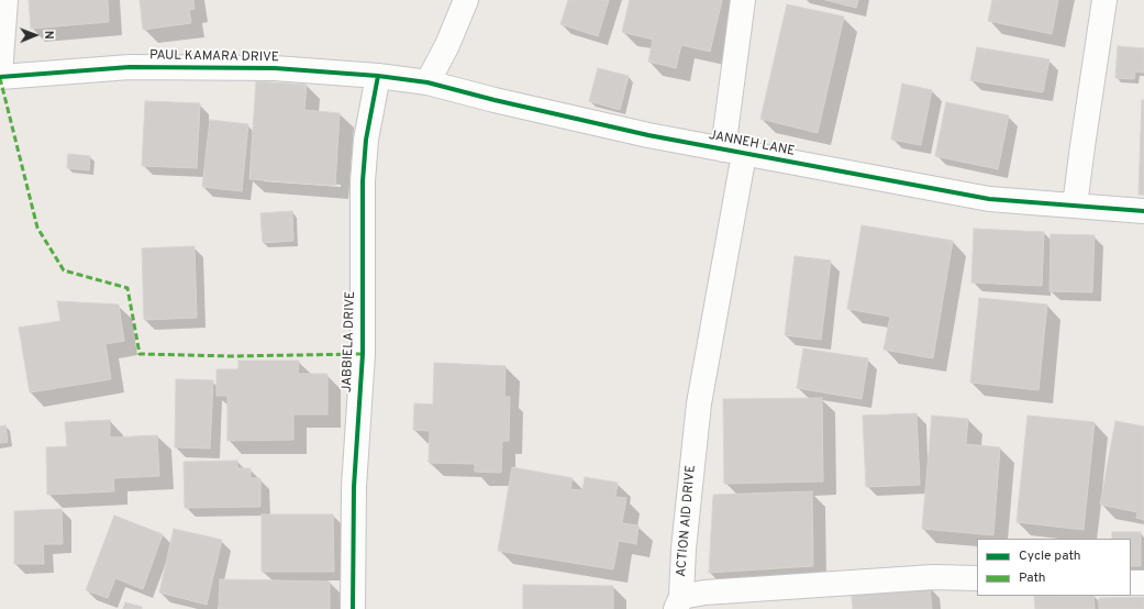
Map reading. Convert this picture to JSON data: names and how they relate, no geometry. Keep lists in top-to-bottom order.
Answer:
{
  "streets": {
    "street": [
      "PAUL KAMARA DRIVE",
      "JANNEH LANE",
      "JABBIELA DRIVE",
      "ACTION AID DRIVE"
    ]
  },
  "crossings": [
    ["PAUL KAMARA DRIVE", "JANNEH LANE"],
    ["PAUL KAMARA DRIVE", "JABBIELA DRIVE"],
    ["JANNEH LANE", "ACTION AID DRIVE"]
  ],
  "legend": ["Cycle path", "Path"],
  "north": "right"
}
